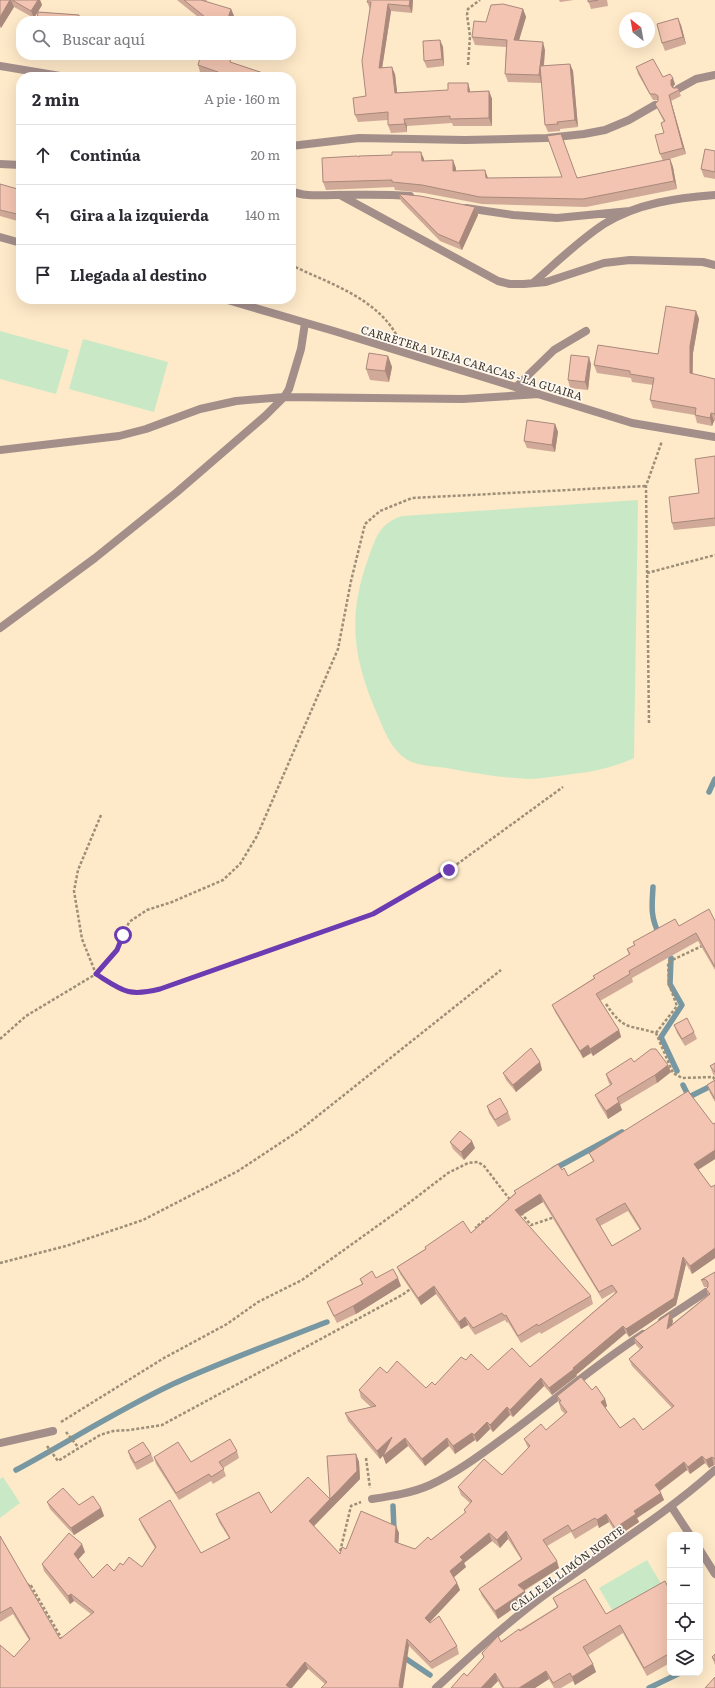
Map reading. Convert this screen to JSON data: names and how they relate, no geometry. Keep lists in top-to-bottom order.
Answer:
{
  "streets": {
    "street": ["CARRETERA VIEJA CARACAS - LA GUAIRA", "CALLE EL LIMÓN NORTE"]
  },
  "north": "top left",
  "page": {
    "search": "Buscar aquí",
    "heading": ["2 min", "A pie · 160 m"],
    "list": [
      ["Continúa", "20 m"],
      ["Gira a la izquierda", "140 m"],
      "Llegada al destino"
    ],
    "map_buttons": ["+", "−"]
  }
}
